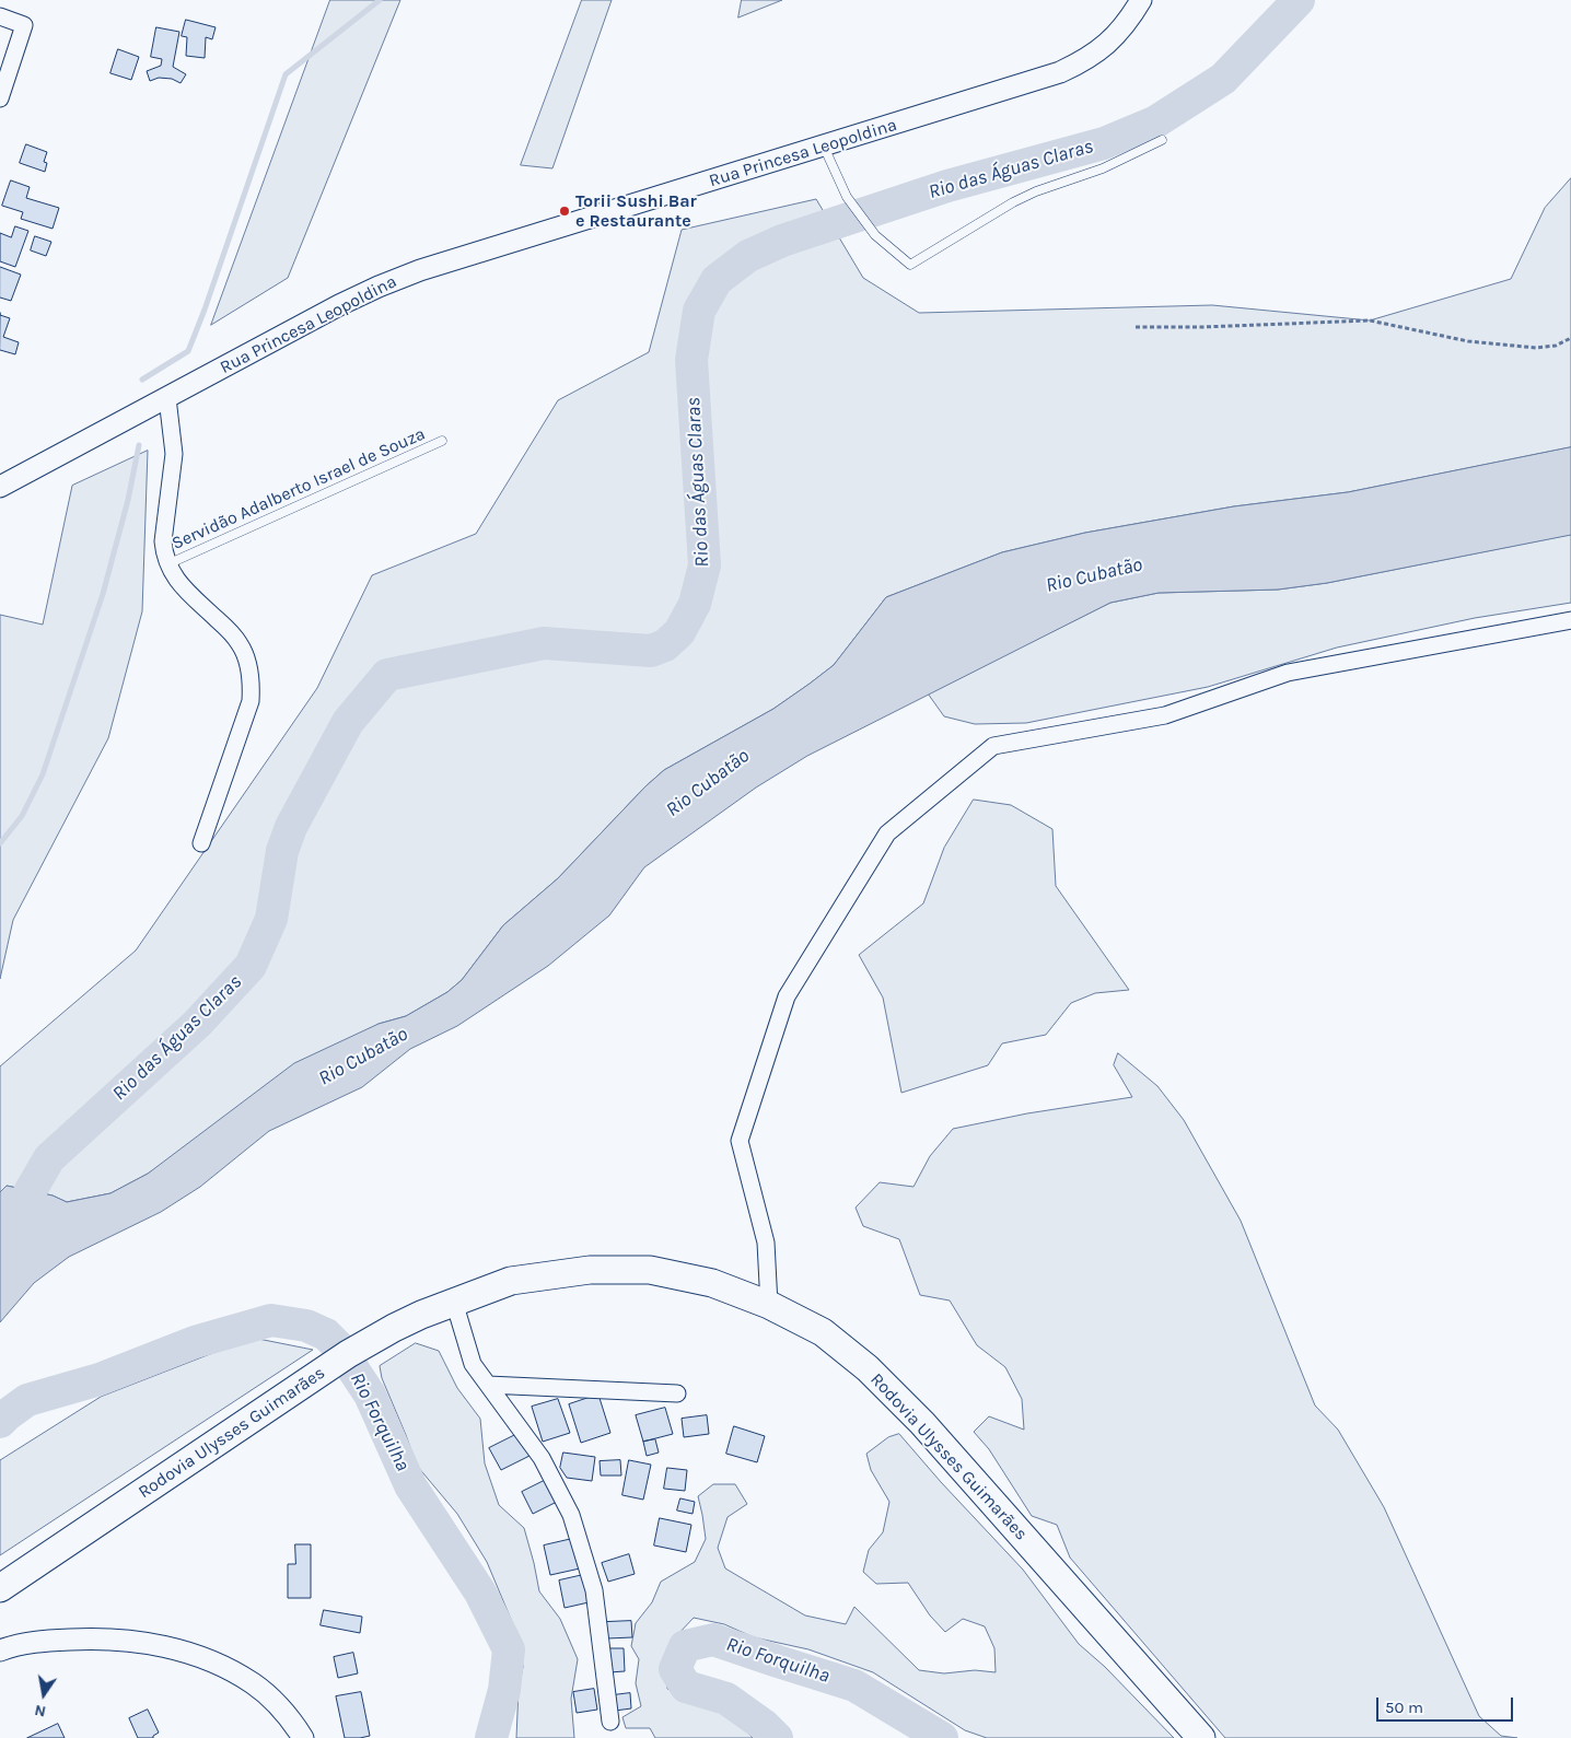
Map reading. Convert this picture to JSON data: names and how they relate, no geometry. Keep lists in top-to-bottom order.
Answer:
{
  "streets": {
    "highway": ["Rodovia Ulysses Guimarães"],
    "street": ["Rua Princesa Leopoldina"],
    "lane": ["Servidão Adalberto Israel de Souza"]
  },
  "water": ["Rio das Águas Claras", "Rio Cubatão", "Rio Forquilha"],
  "places": ["Torii Sushi Bar e Restaurante"],
  "scale_bar": "50 m",
  "north": "bottom"
}
